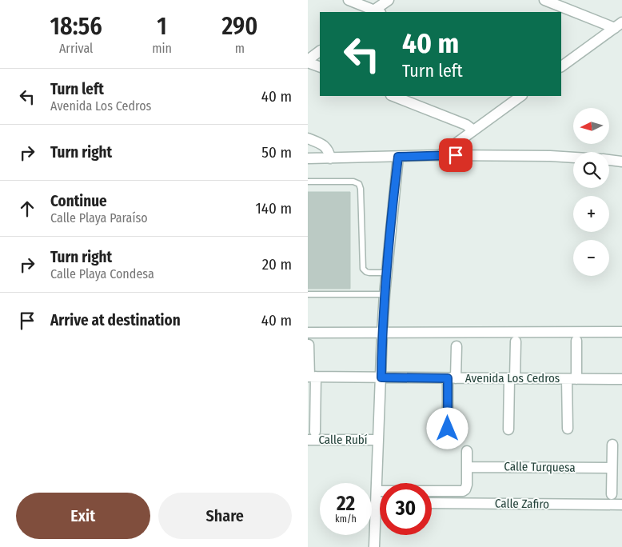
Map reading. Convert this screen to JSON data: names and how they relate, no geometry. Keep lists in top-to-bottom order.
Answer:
{
  "streets": {
    "street": [
      "Avenida Los Cedros",
      "Calle Rubí",
      "Calle Turquesa",
      "Calle Zafiro"
    ]
  },
  "north": "left",
  "page": {
    "eta": [
      "18:56",
      "Arrival",
      "1",
      "min",
      "290",
      "m"
    ],
    "turn": ["40 m", "Turn left"],
    "list": [
      {
        "name": "Turn left",
        "note": "Avenida Los Cedros",
        "value": "40 m"
      },
      {
        "name": "Turn right",
        "value": "50 m"
      },
      {
        "name": "Continue",
        "note": "Calle Playa Paraíso",
        "value": "140 m"
      },
      {
        "name": "Turn right",
        "note": "Calle Playa Condesa",
        "value": "20 m"
      },
      {
        "name": "Arrive at destination",
        "value": "40 m"
      }
    ],
    "map_buttons": ["+", "−"],
    "speed": "22 km/h",
    "limit": "30",
    "buttons": ["Exit", "Share"]
  }
}
